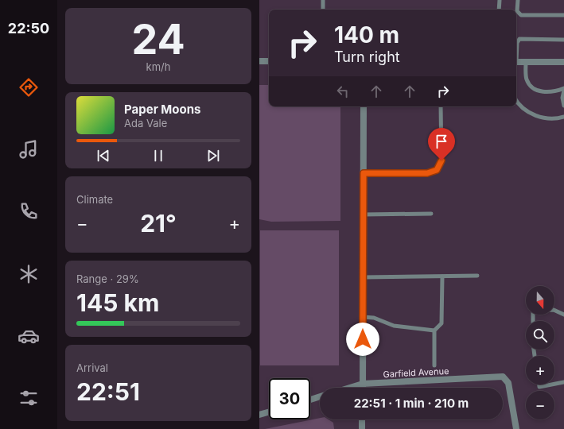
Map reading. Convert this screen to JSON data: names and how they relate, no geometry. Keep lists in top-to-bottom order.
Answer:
{
  "streets": {
    "street": ["Garfield Avenue"]
  },
  "north": "bottom",
  "page": {
    "tabs": "22:50",
    "tile": [
      ["24", "km/h"],
      "Climate",
      ["Range · 29%", "145 km"],
      ["Arrival", "22:51"]
    ],
    "turn": ["140 m", "Turn right"],
    "song": ["Paper Moons", "Ada Vale"],
    "heat": ["−", "21°", "+"],
    "map_buttons": ["+", "−"],
    "limit": "30",
    "trip": "22:51 · 1 min · 210 m"
  }
}
